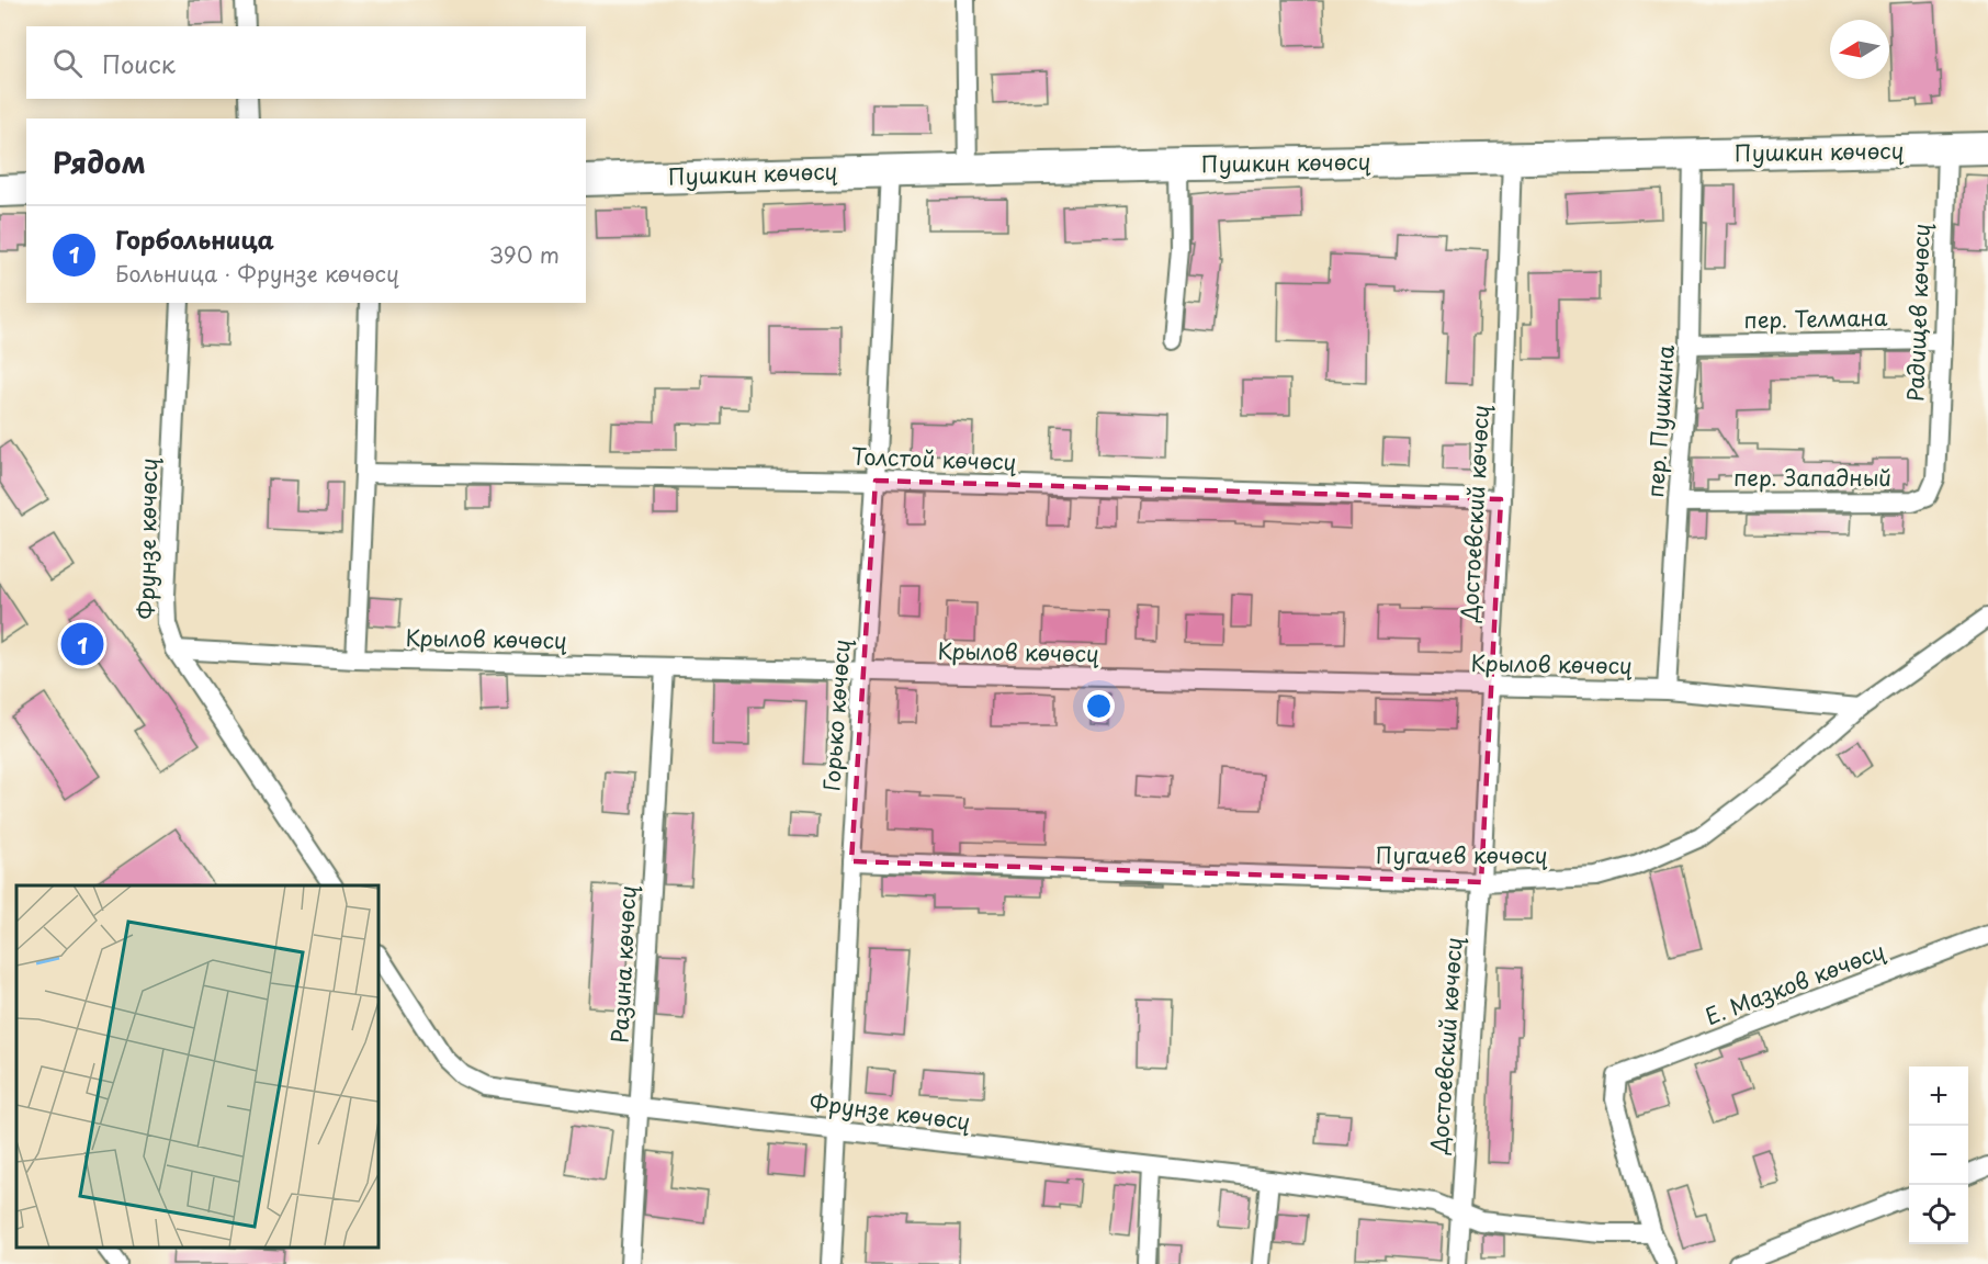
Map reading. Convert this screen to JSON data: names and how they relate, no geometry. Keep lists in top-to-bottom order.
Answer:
{
  "streets": {
    "highway": ["Пушкин көчөсү"],
    "street": [
      "Радищев көчөсү",
      "пер. Телмана",
      "пер. Пушкина",
      "Толстой көчөсү",
      "пер. Западный",
      "Достоевский көчөсү",
      "Фрунзе көчөсү",
      "Крылов көчөсү",
      "Горько көчөсү",
      "Пугачев көчөсү",
      "Разина көчөсү",
      "Е. Мазков көчөсү"
    ]
  },
  "crossings": [
    ["Пушкин көчөсү", "Радищев көчөсү"],
    ["Пушкин көчөсү", "пер. Пушкина"],
    ["Пушкин көчөсү", "Достоевский көчөсү"],
    ["Пушкин көчөсү", "Горько көчөсү"],
    ["Радищев көчөсү", "пер. Телмана"],
    ["Радищев көчөсү", "пер. Западный"],
    ["пер. Телмана", "пер. Пушкина"],
    ["пер. Пушкина", "пер. Западный"],
    ["пер. Пушкина", "Крылов көчөсү"],
    ["Толстой көчөсү", "Достоевский көчөсү"],
    ["Толстой көчөсү", "Горько көчөсү"],
    ["Достоевский көчөсү", "Фрунзе көчөсү"],
    ["Достоевский көчөсү", "Крылов көчөсү"],
    ["Достоевский көчөсү", "Пугачев көчөсү"],
    ["Фрунзе көчөсү", "Крылов көчөсү"],
    ["Фрунзе көчөсү", "Горько көчөсү"],
    ["Фрунзе көчөсү", "Разина көчөсү"],
    ["Фрунзе көчөсү", "Е. Мазков көчөсү"],
    ["Крылов көчөсү", "Горько көчөсү"],
    ["Крылов көчөсү", "Пугачев көчөсү"],
    ["Крылов көчөсү", "Разина көчөсү"],
    ["Горько көчөсү", "Пугачев көчөсү"]
  ],
  "north": "left",
  "page": {
    "search": "Поиск",
    "heading": "Рядом",
    "list": [
      {
        "mark": "1",
        "name": "Горбольница",
        "note": "Больница · Фрунзе көчөсү",
        "value": "390 m"
      }
    ],
    "pins": "1",
    "map_buttons": ["+", "−"]
  }
}
